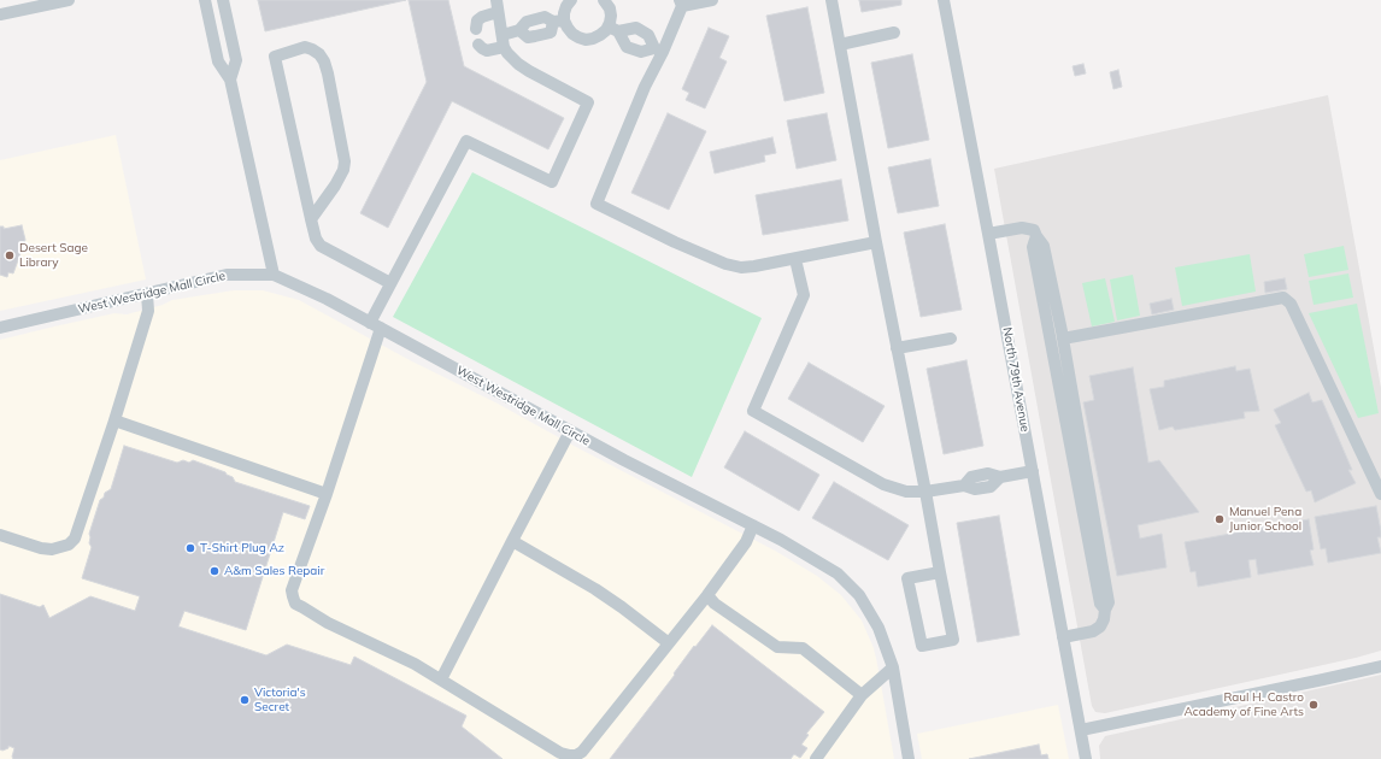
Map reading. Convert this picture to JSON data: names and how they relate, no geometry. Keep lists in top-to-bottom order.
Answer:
{
  "streets": {
    "street": ["West Westridge Mall Circle", "North 79th Avenue"]
  },
  "places": [
    "Desert Sage Library",
    "Manuel Pena Junior School",
    "T-Shirt Plug Az",
    "A&m Sales Repair",
    "Victoria's Secret",
    "Raul H. Castro Academy of Fine Arts"
  ]
}
